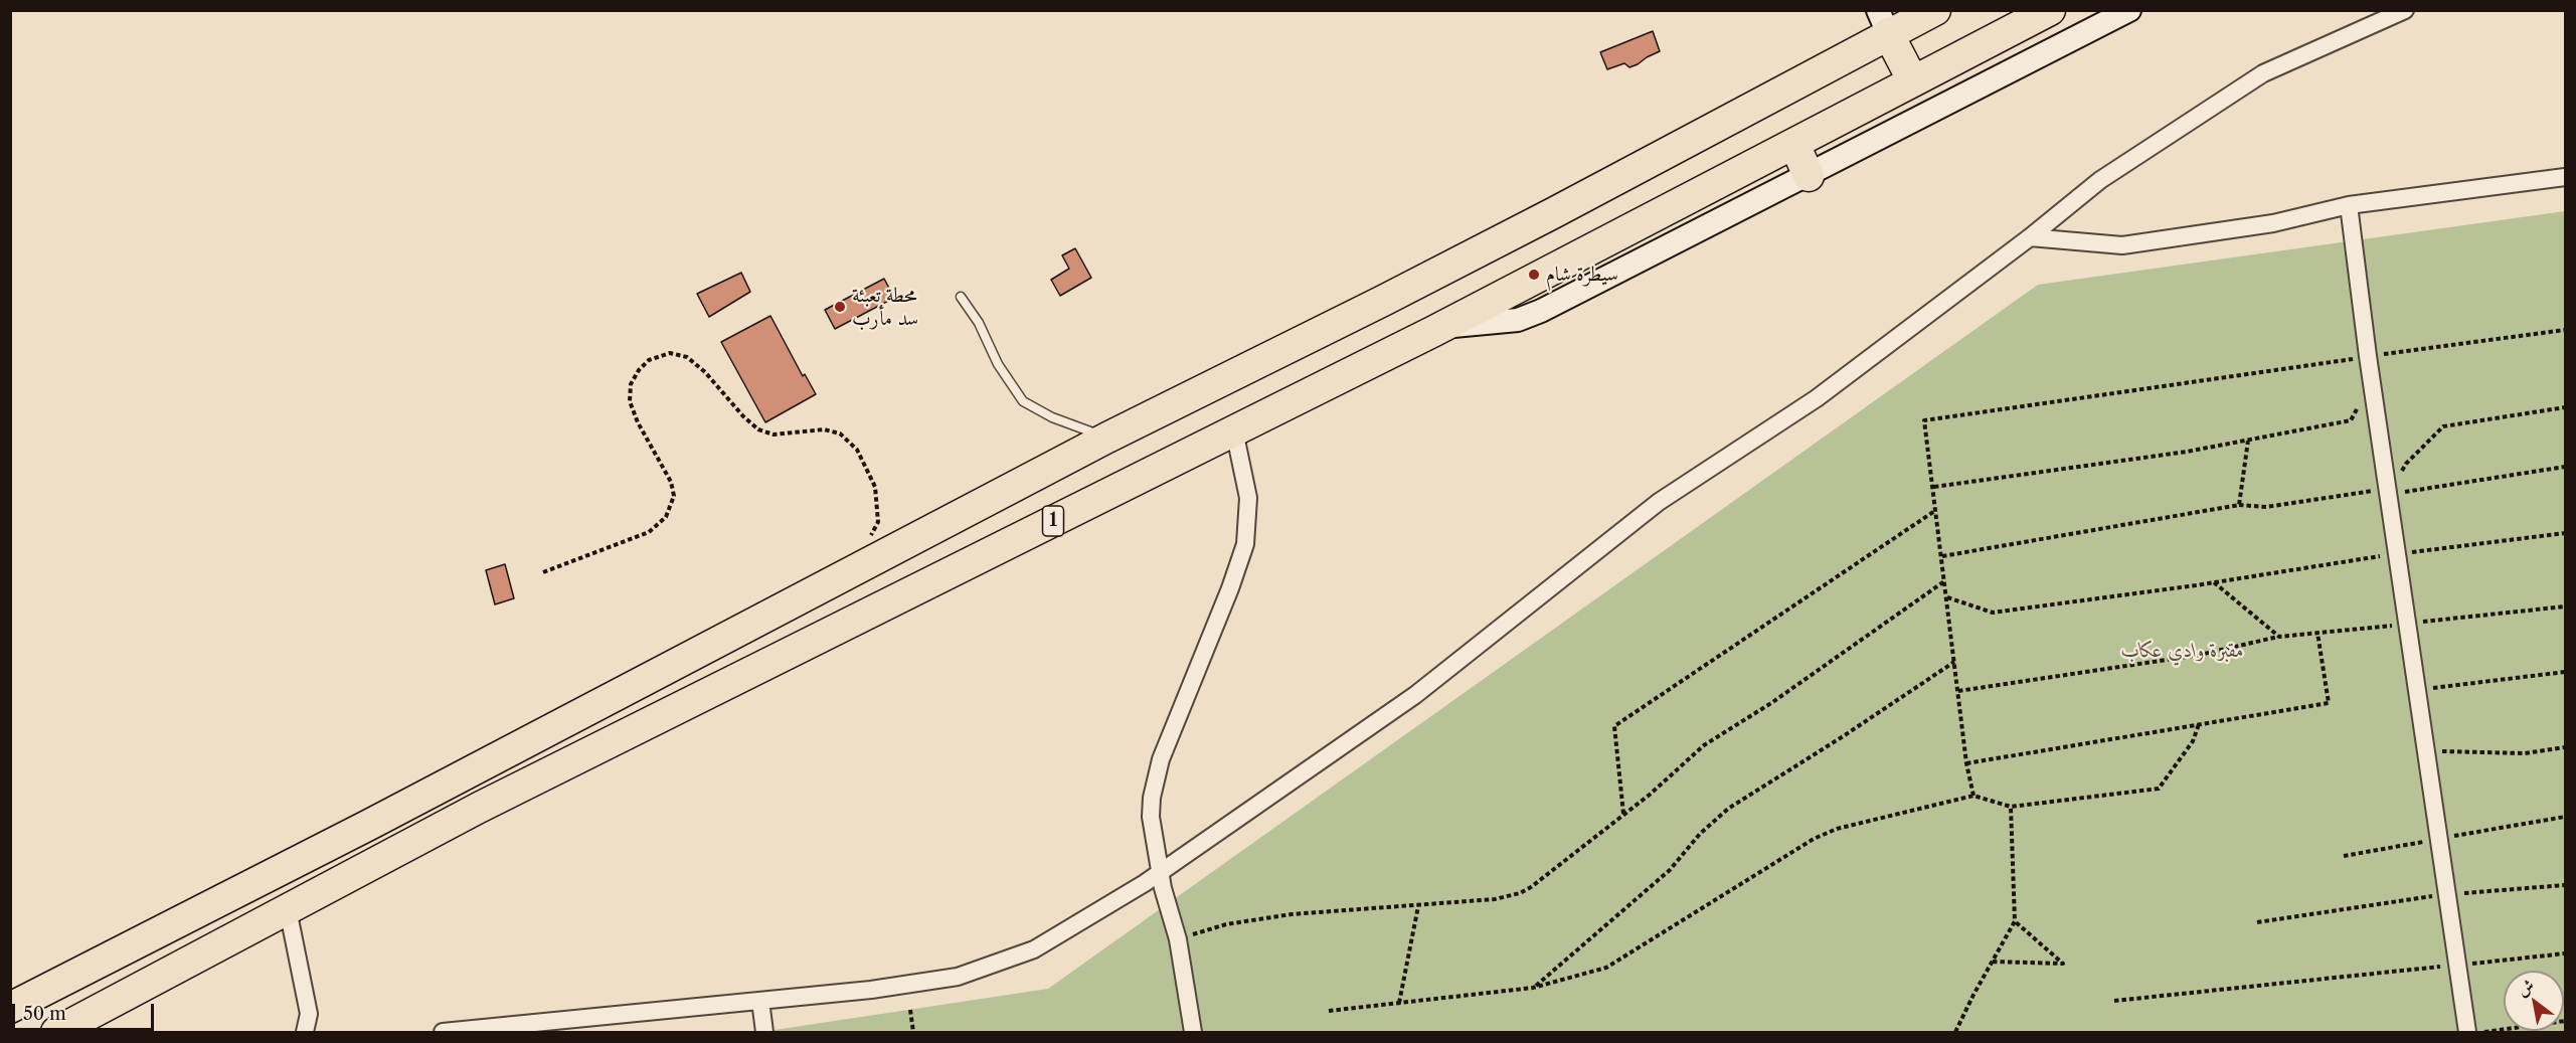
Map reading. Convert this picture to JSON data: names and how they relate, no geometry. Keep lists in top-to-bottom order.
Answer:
{
  "streets": {
    "highway": ["1"]
  },
  "parks": ["مقبرة وادي عكاب"],
  "places": ["سيطرة شام", "محطة تعبئة سد مأرب"],
  "scale_bar": "50 m",
  "north": "top left"
}
